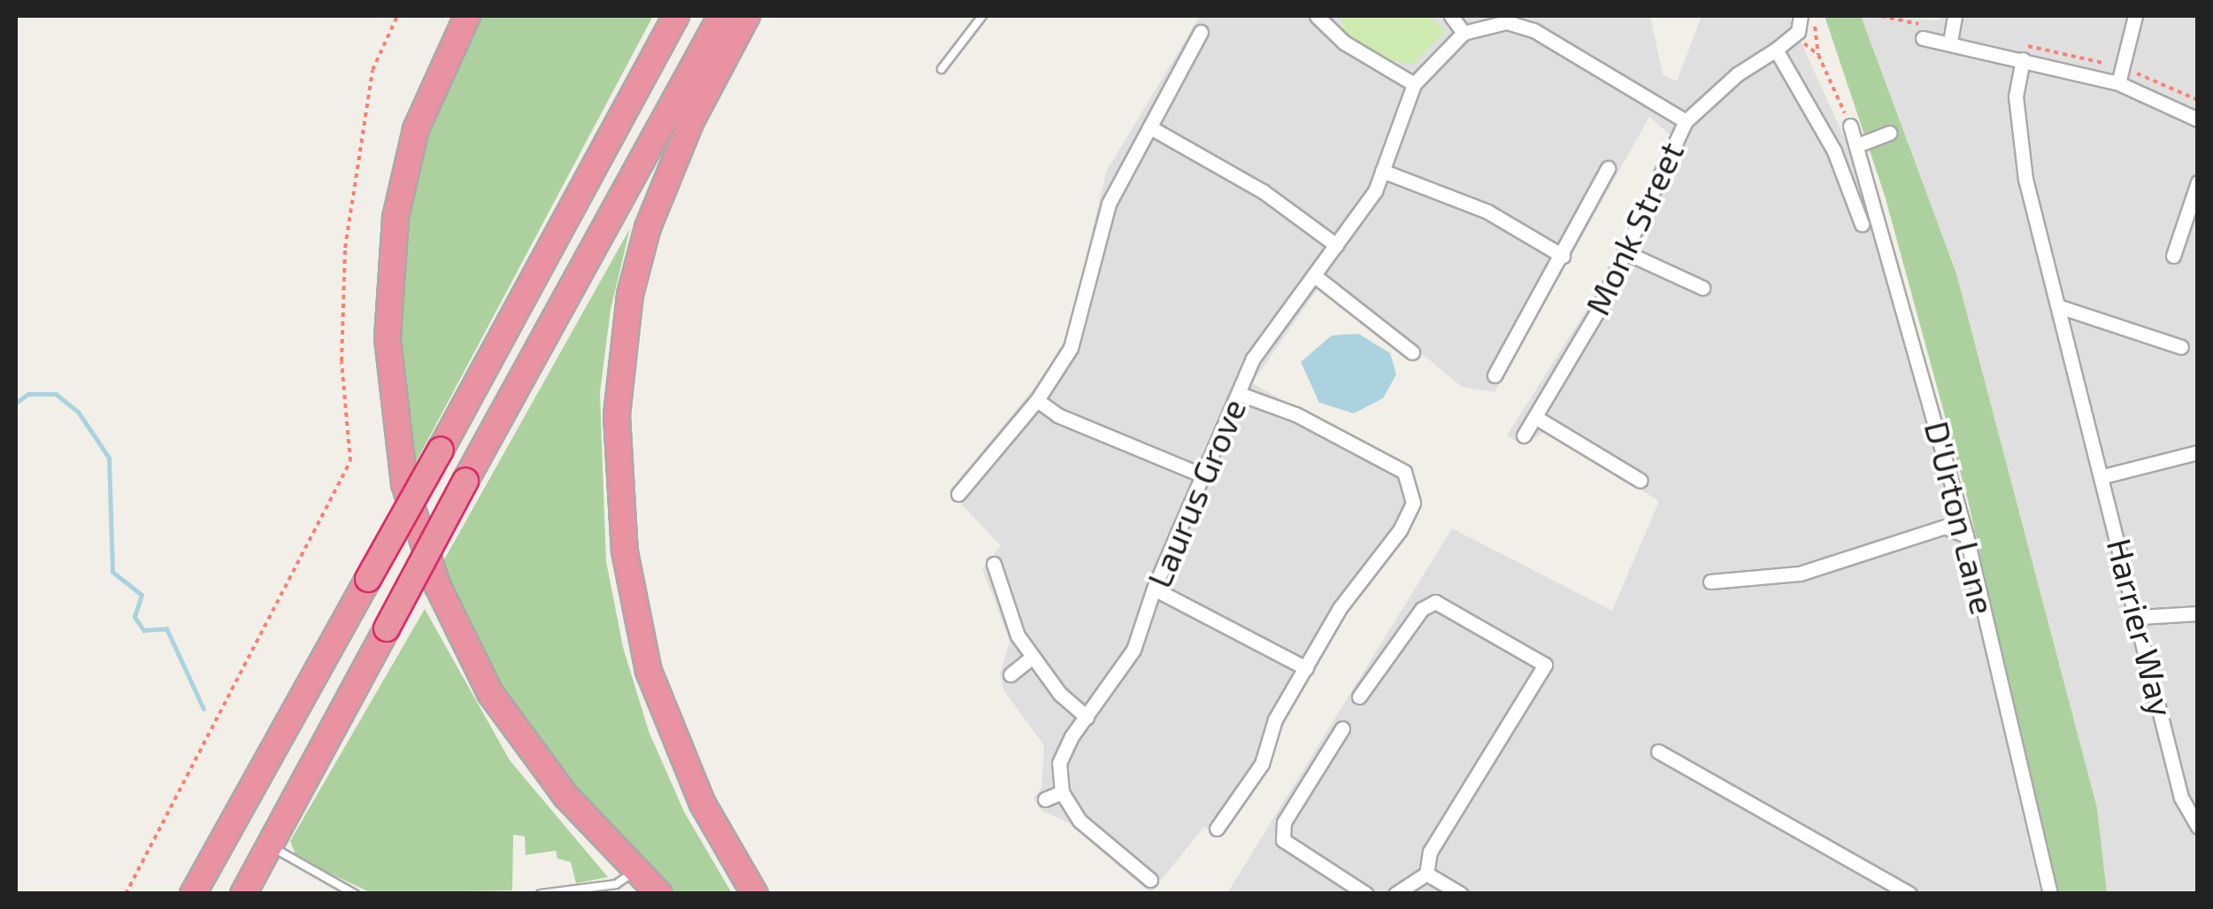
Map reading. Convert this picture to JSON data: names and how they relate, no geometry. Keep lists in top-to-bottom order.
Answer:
{
  "streets": {
    "street": [
      "Monk Street",
      "Laurus Grove",
      "D'Urton Lane",
      "Harrier Way"
    ]
  }
}
